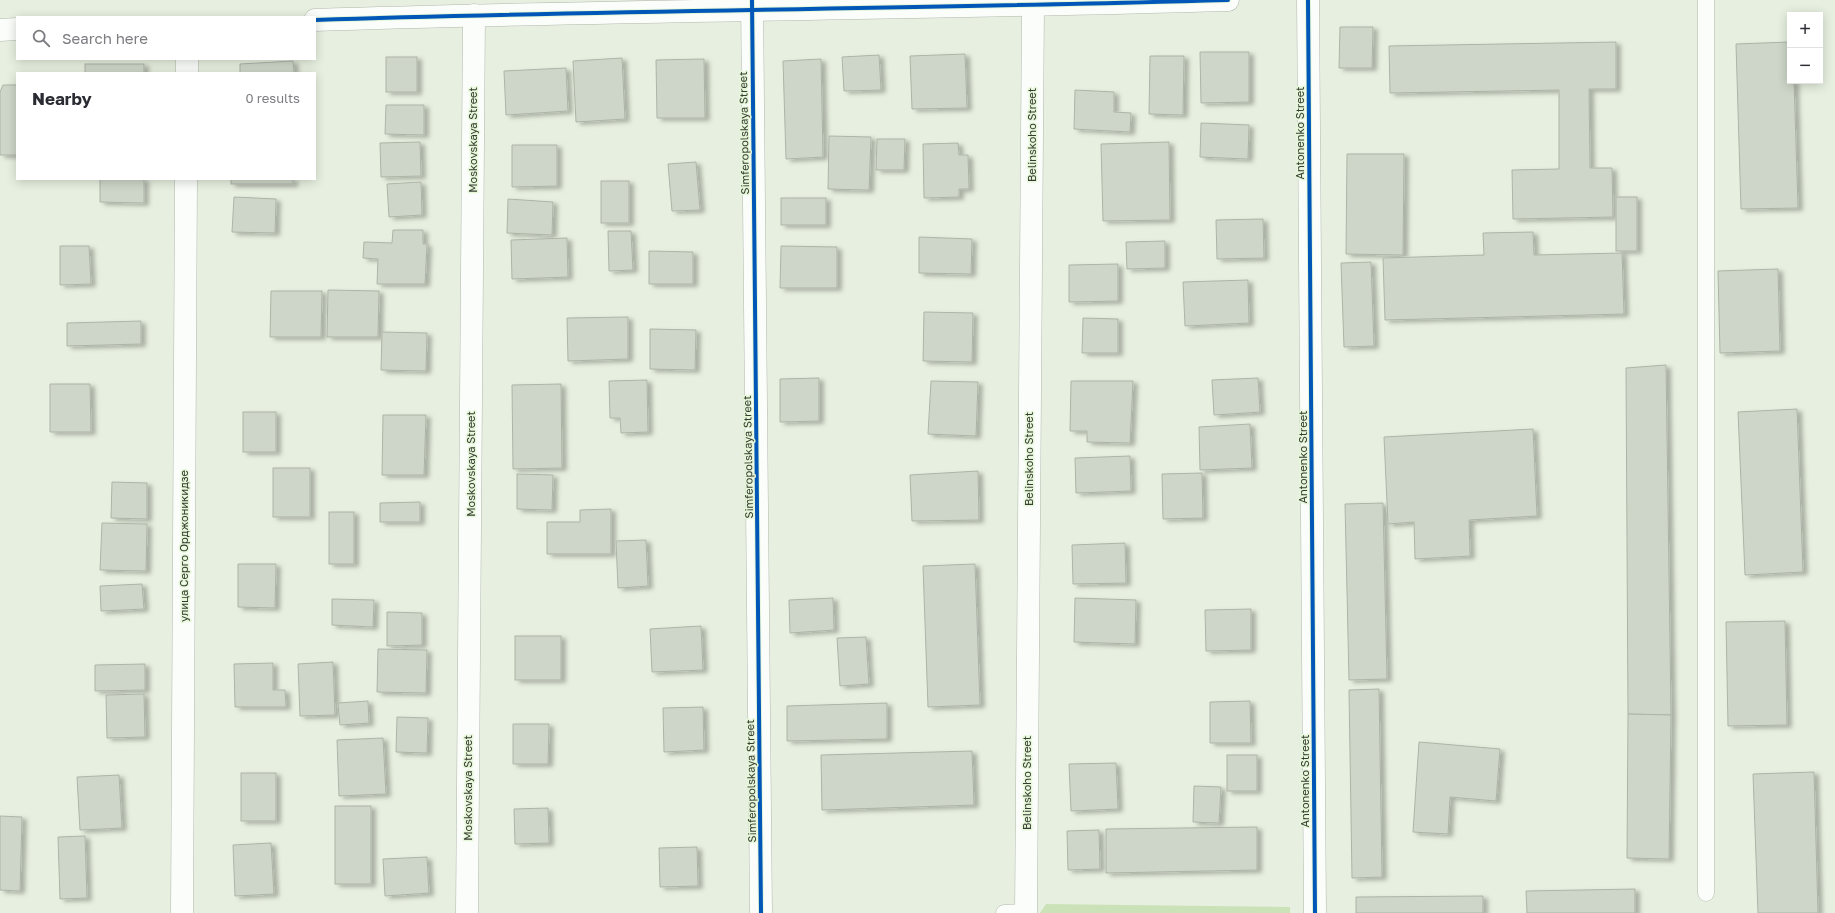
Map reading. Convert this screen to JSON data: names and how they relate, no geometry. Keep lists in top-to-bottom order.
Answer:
{
  "streets": {
    "street": [
      "Simferopolskaya Street",
      "Antonenko Street",
      "Belinskoho Street",
      "Moskovskaya Street",
      "улица Серго Орджоникидзе"
    ]
  },
  "page": {
    "map_buttons": ["+", "−"],
    "search": "Search here",
    "heading": ["Nearby", "0 results"]
  }
}
